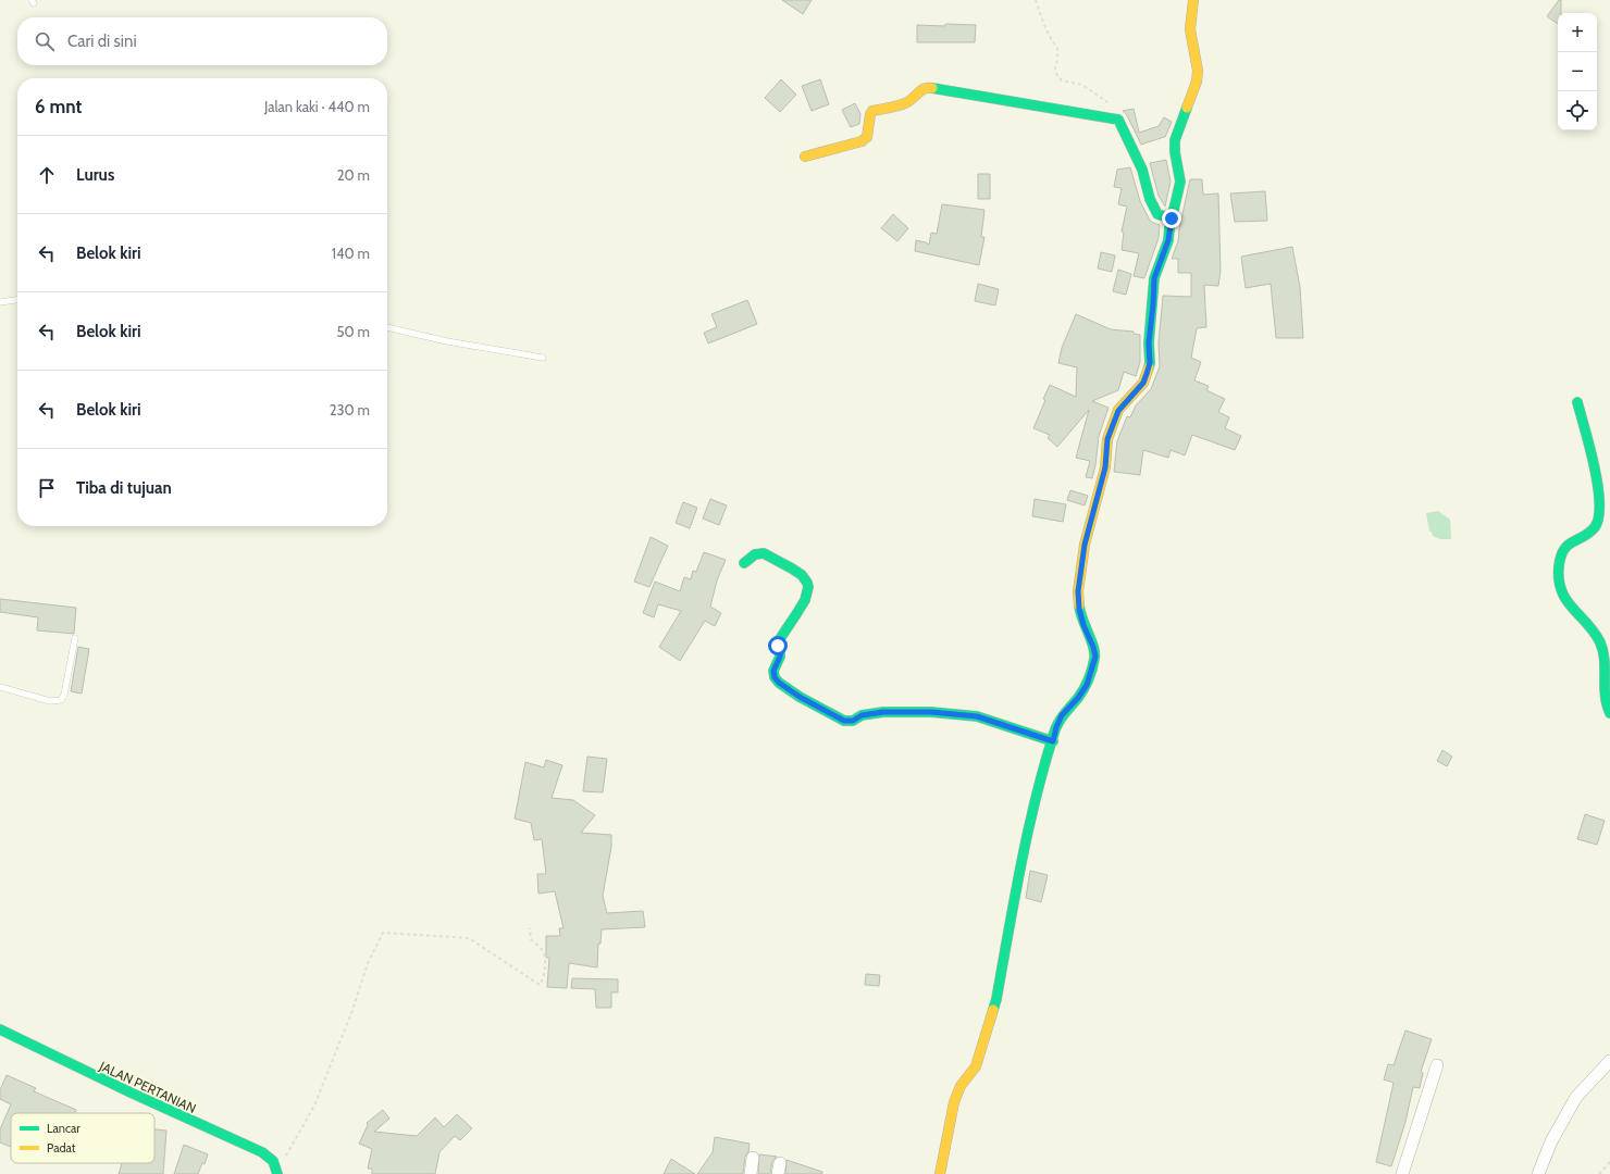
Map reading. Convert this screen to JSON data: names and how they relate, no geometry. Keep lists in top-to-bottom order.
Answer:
{
  "streets": {
    "street": ["JALAN PERTANIAN"]
  },
  "legend": ["Lancar", "Padat"],
  "page": {
    "map_buttons": ["+", "−"],
    "search": "Cari di sini",
    "heading": ["6 mnt", "Jalan kaki · 440 m"],
    "list": [
      ["Lurus", "20 m"],
      ["Belok kiri", "140 m"],
      ["Belok kiri", "50 m"],
      ["Belok kiri", "230 m"],
      "Tiba di tujuan"
    ]
  }
}
